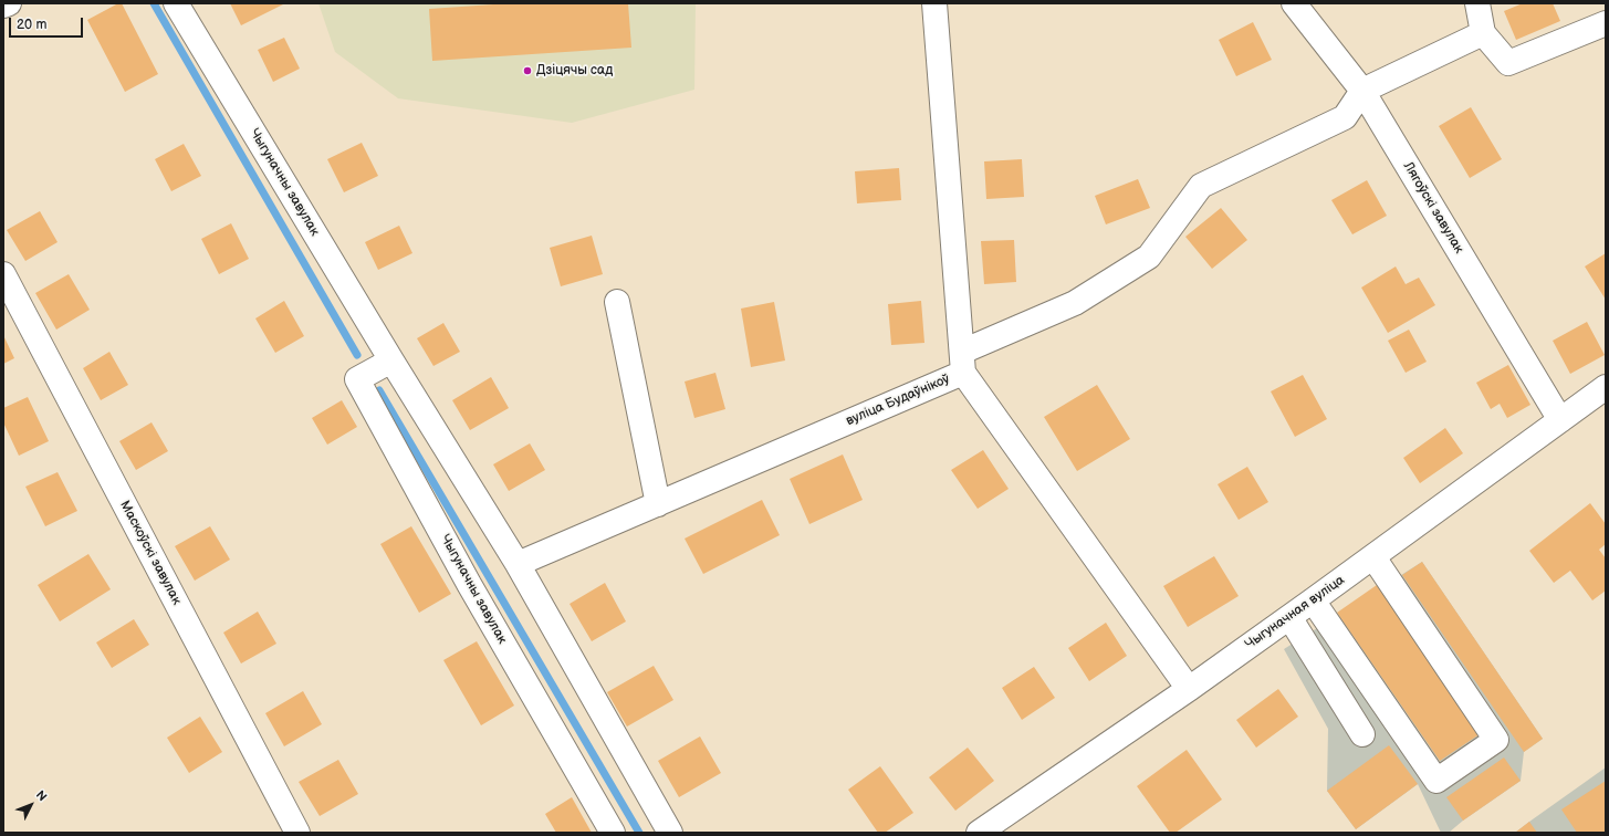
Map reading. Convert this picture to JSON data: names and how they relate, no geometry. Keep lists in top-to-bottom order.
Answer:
{
  "streets": {
    "street": [
      "Чыгуначны завулак",
      "Лягоўскі завулак",
      "вуліца Будаўнікоў",
      "Маскоўскі завулак",
      "Чыгуначная вуліца"
    ]
  },
  "crossings": [
    ["Чыгуначны завулак", "вуліца Будаўнікоў"],
    ["Лягоўскі завулак", "вуліца Будаўнікоў"],
    ["Лягоўскі завулак", "Чыгуначная вуліца"]
  ],
  "places": ["Дзіцячы сад"],
  "scale_bar": "20 m",
  "north": "top right"
}
